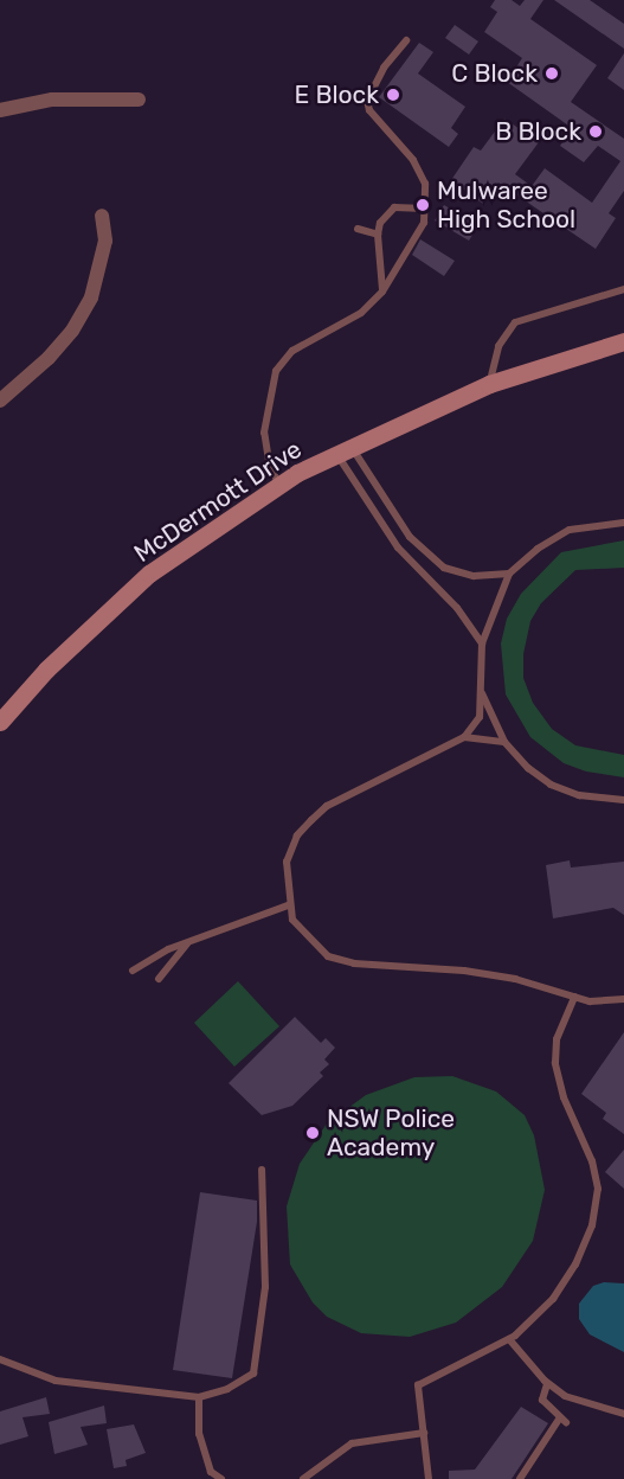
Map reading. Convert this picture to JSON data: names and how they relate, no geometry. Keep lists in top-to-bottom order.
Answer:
{
  "streets": {
    "main road": ["McDermott Drive"]
  },
  "places": [
    "C Block",
    "E Block",
    "B Block",
    "Mulwaree High School",
    "NSW Police Academy"
  ]
}
